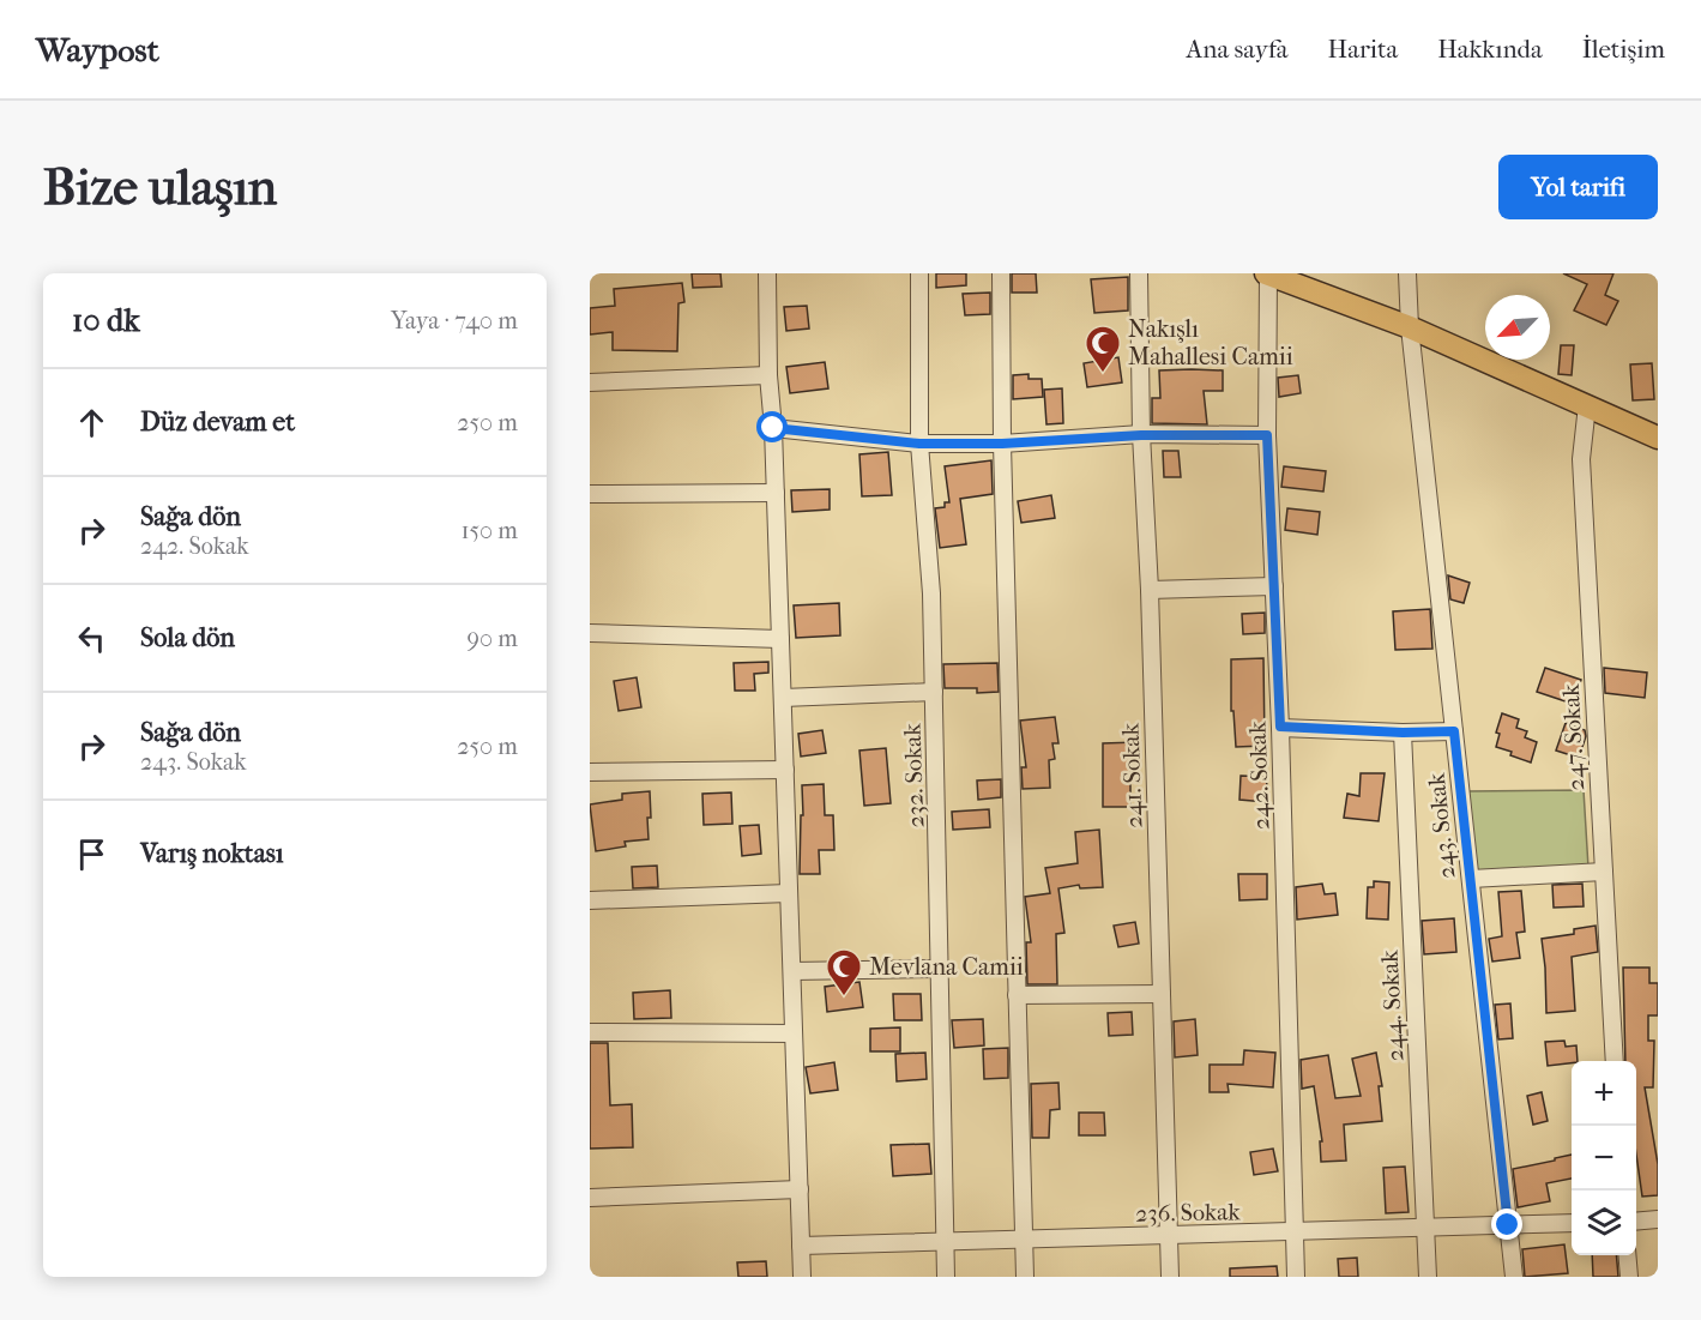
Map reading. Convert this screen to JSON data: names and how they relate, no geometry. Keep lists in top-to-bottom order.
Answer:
{
  "streets": {
    "street": [
      "247. Sokak",
      "232. Sokak",
      "241. Sokak",
      "242. Sokak",
      "243. Sokak",
      "244. Sokak",
      "236. Sokak"
    ]
  },
  "crossings": [
    ["232. Sokak", "236. Sokak"],
    ["241. Sokak", "236. Sokak"],
    ["242. Sokak", "236. Sokak"],
    ["243. Sokak", "236. Sokak"],
    ["244. Sokak", "236. Sokak"]
  ],
  "places": {
    "mosque": ["Nakışlı Mahallesi Camii", "Mevlana Camii"]
  },
  "north": "bottom left",
  "page": {
    "header": "Waypost",
    "nav": [
      "Ana sayfa",
      "Harita",
      "Hakkında",
      "İletişim"
    ],
    "buttons": "Yol tarifi",
    "title": "Bize ulaşın",
    "heading": ["10 dk", "Yaya · 740 m"],
    "list": [
      ["Düz devam et", "250 m"],
      ["Sağa dön", "242. Sokak", "150 m"],
      ["Sola dön", "90 m"],
      ["Sağa dön", "243. Sokak", "250 m"],
      "Varış noktası"
    ],
    "map_buttons": ["+", "−"]
  }
}
